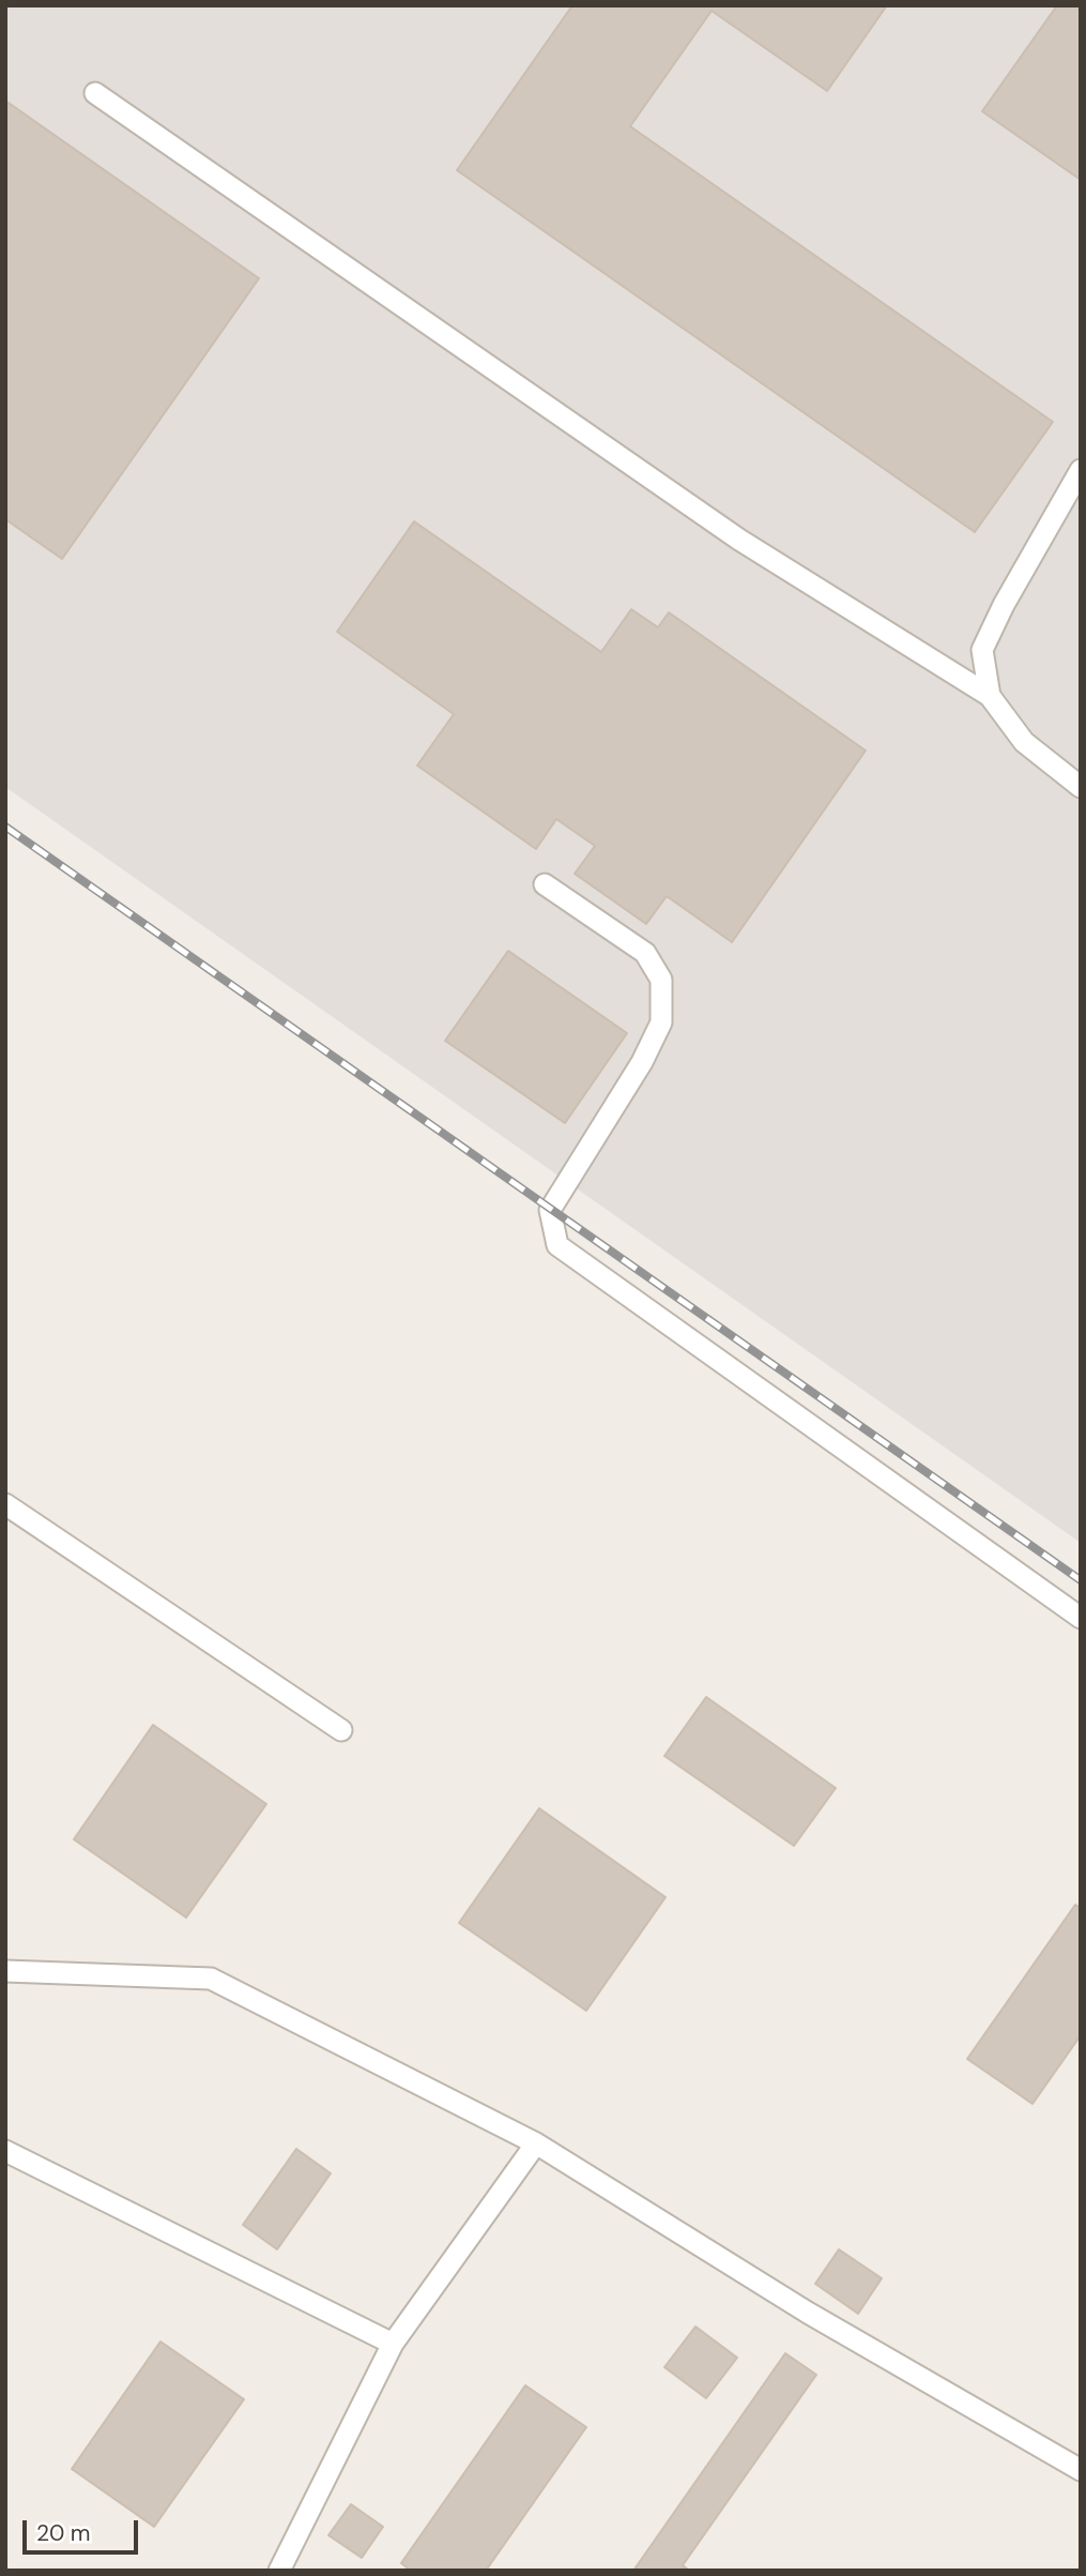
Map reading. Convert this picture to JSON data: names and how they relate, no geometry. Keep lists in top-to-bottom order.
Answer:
{
  "scale_bar": "20 m"
}
